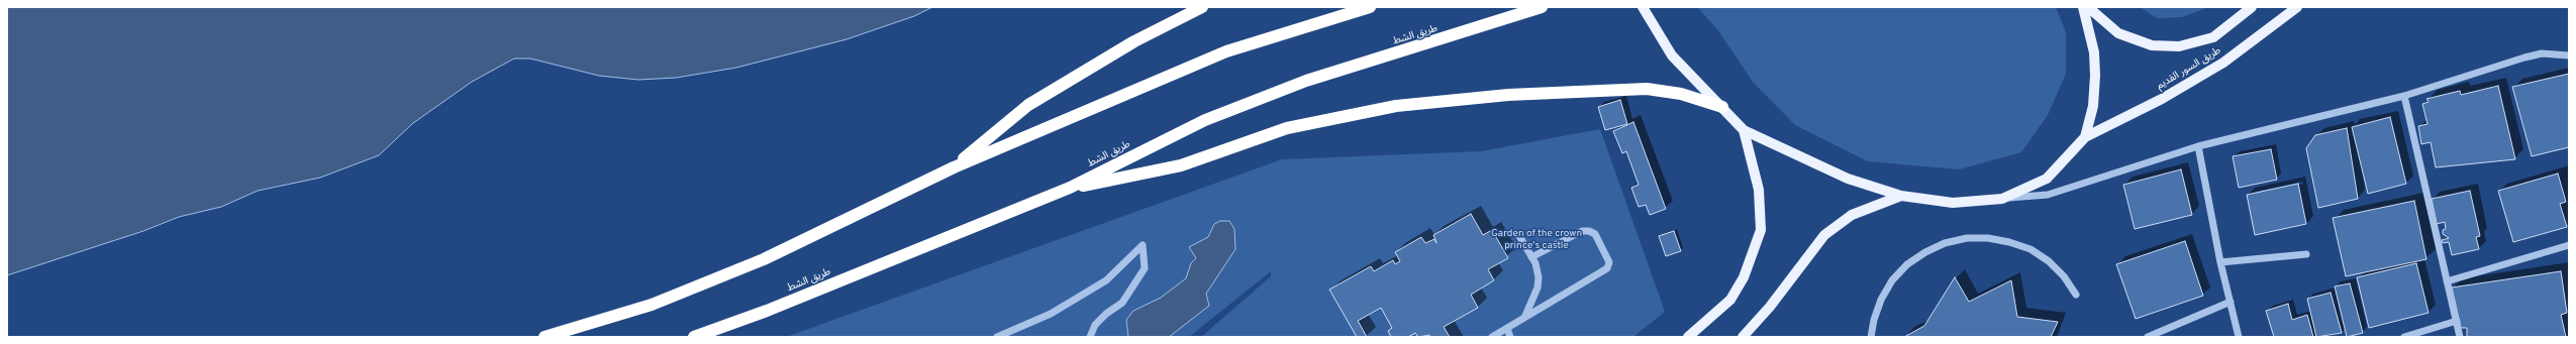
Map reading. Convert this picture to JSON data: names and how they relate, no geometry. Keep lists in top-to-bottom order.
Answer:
{
  "streets": {
    "highway": ["طريق الشط"],
    "main road": ["طريق السور القديم"]
  },
  "parks": ["Garden of the crown prince's castle"]
}
